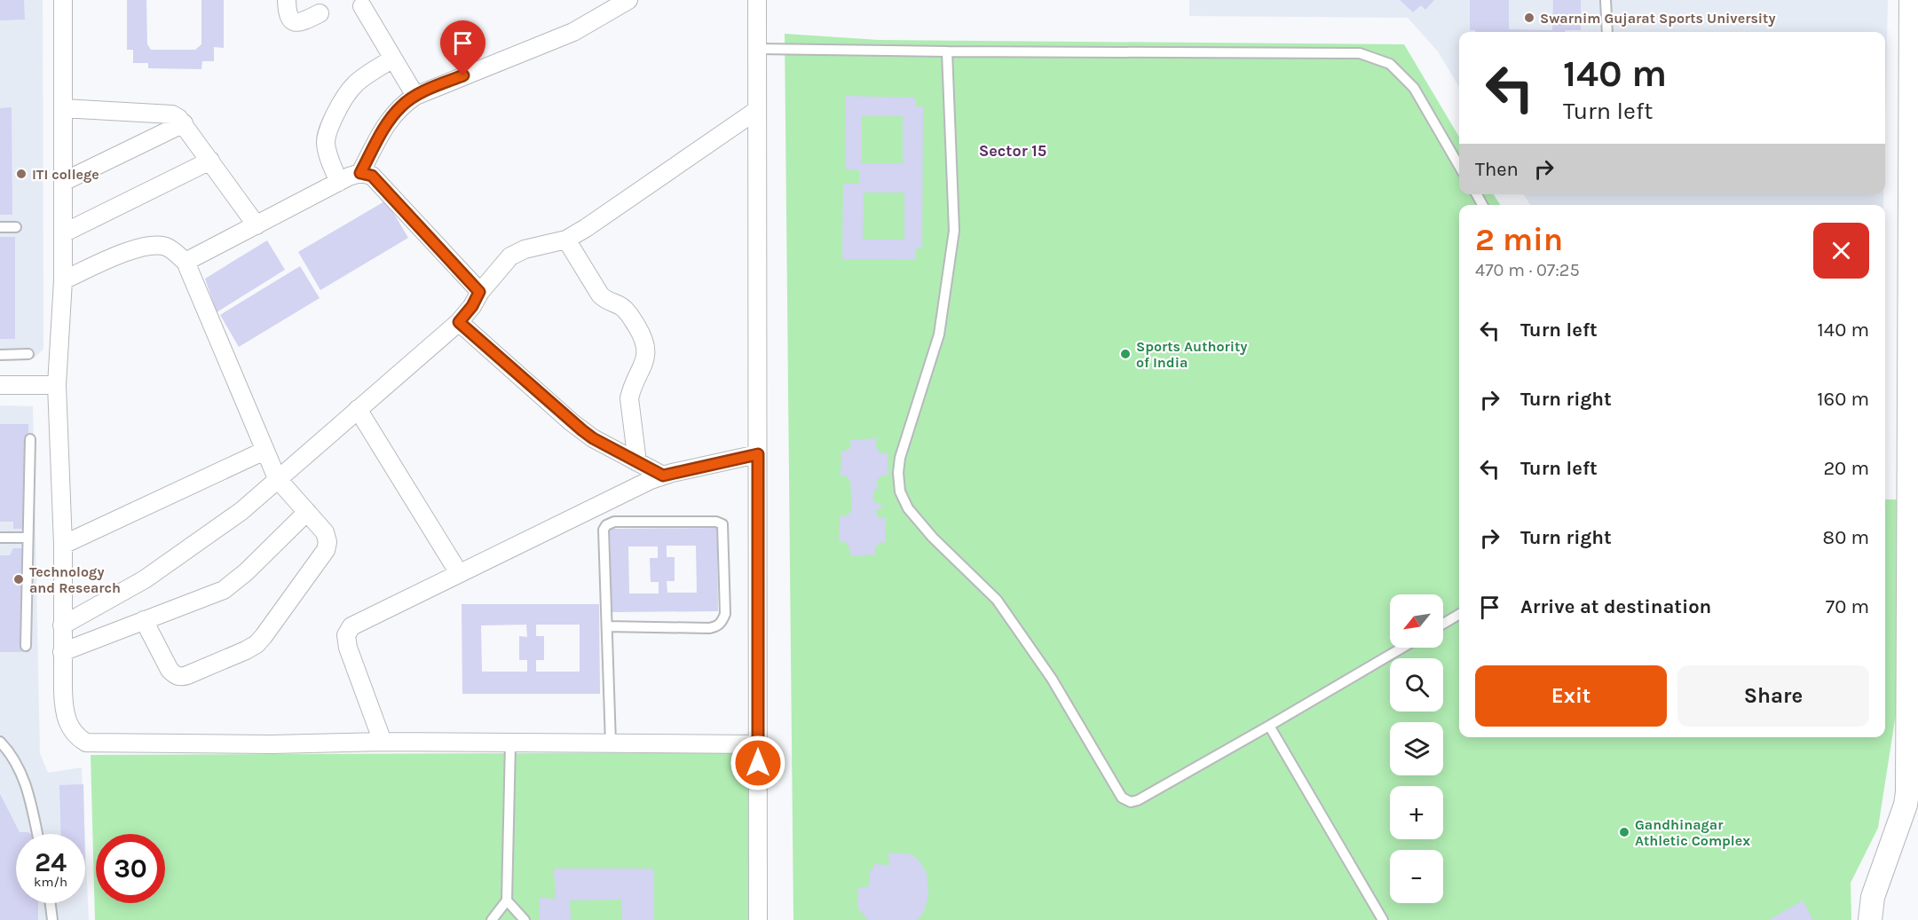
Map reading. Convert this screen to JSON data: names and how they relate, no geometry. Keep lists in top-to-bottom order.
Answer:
{
  "districts": ["Sector 15"],
  "places": [
    "Swarnim Gujarat Sports University",
    "ITI college",
    "Sports Authority of India",
    "Technology and Research",
    "Gandhinagar Athletic Complex"
  ],
  "north": "bottom left",
  "page": {
    "turn": ["140 m", "Turn left"],
    "then": "Then",
    "heading": ["2 min", "470 m · 07:25"],
    "list": [
      {
        "name": "Turn left",
        "value": "140 m"
      },
      {
        "name": "Turn right",
        "value": "160 m"
      },
      {
        "name": "Turn left",
        "value": "20 m"
      },
      {
        "name": "Turn right",
        "value": "80 m"
      },
      {
        "name": "Arrive at destination",
        "value": "70 m"
      }
    ],
    "map_buttons": ["+", "−"],
    "buttons": ["Exit", "Share"],
    "speed": "24 km/h",
    "limit": "30"
  }
}
